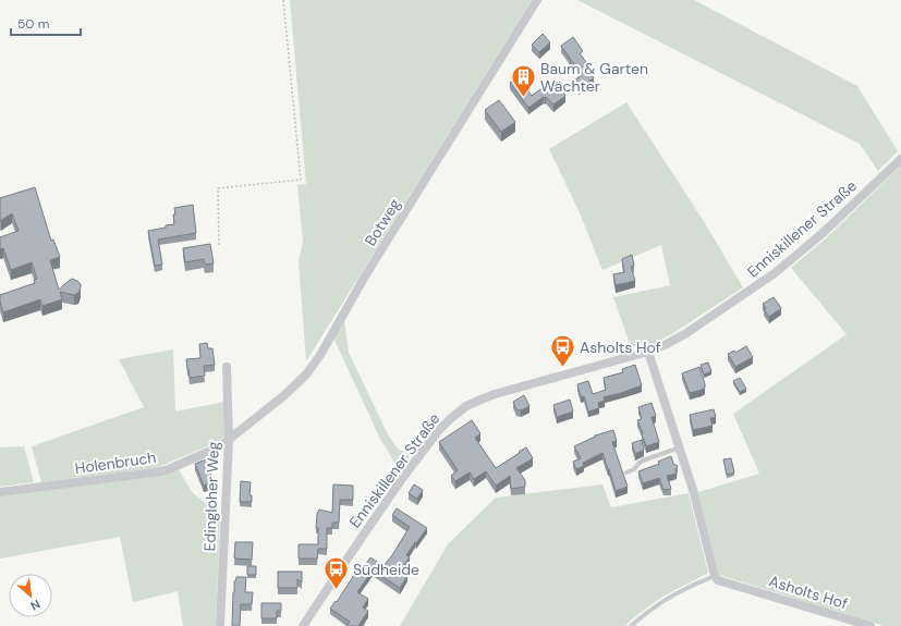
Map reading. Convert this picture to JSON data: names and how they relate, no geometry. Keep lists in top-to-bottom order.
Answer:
{
  "streets": {
    "street": [
      "Botweg",
      "Enniskillener Straße",
      "Holenbruch",
      "Edingloher Weg",
      "Asholts Hof"
    ]
  },
  "crossings": [
    ["Botweg", "Holenbruch"],
    ["Botweg", "Edingloher Weg"],
    ["Holenbruch", "Edingloher Weg"]
  ],
  "places": {
    "building": ["Baum & Garten Wächter"],
    "bus stop": ["Asholts Hof", "Südheide"]
  },
  "scale_bar": "50 m",
  "north": "bottom right"
}
